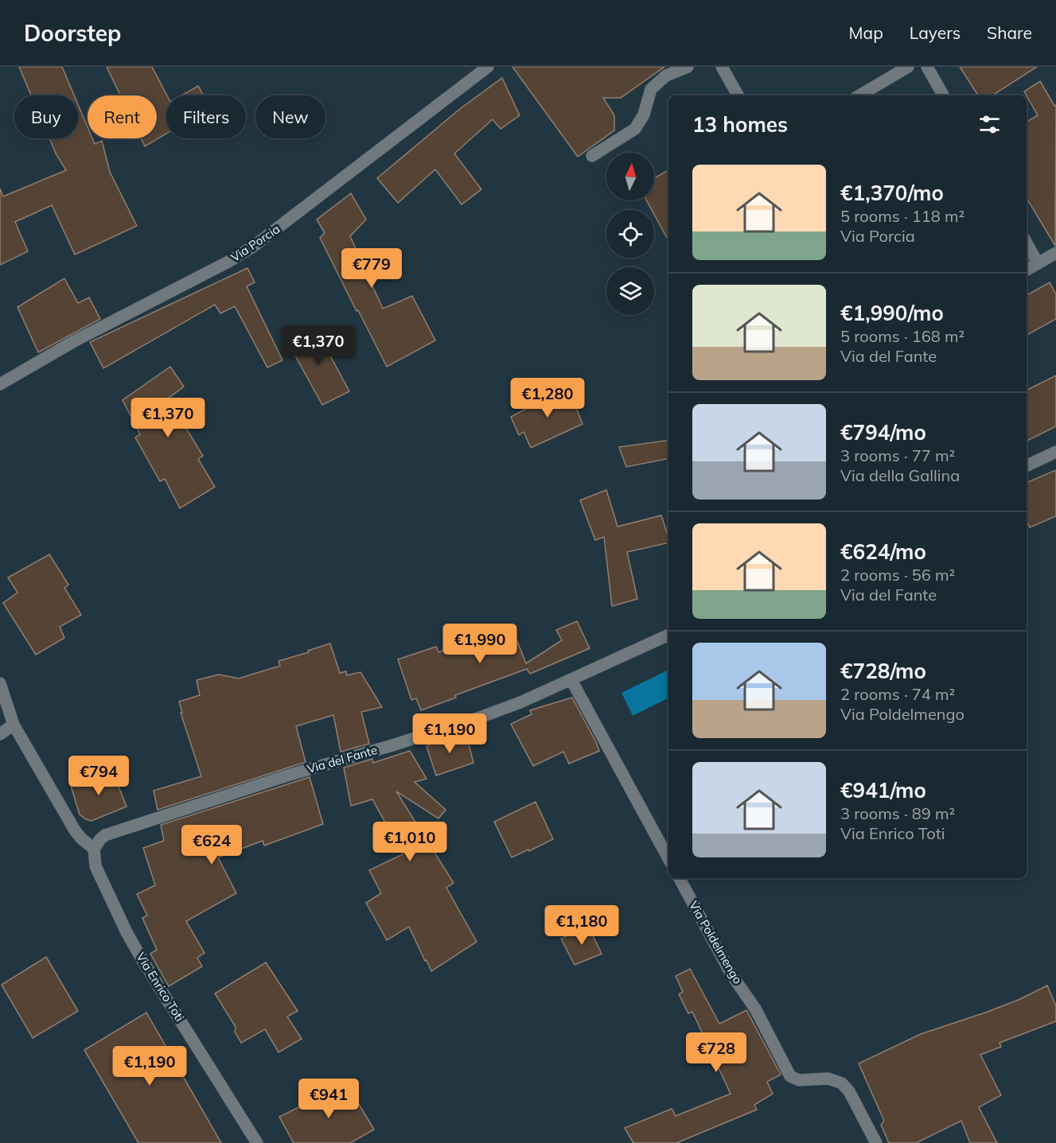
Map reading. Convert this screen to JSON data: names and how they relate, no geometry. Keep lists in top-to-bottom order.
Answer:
{
  "streets": {
    "street": [
      "Via Porcia",
      "Via del Fante",
      "Via Poldelmengo",
      "Via Enrico Toti"
    ]
  },
  "crossings": [
    ["Via del Fante", "Via Enrico Toti"]
  ],
  "north": "top",
  "page": {
    "header": "Doorstep",
    "nav": ["Map", "Layers", "Share"],
    "chip": [
      "Buy",
      "Rent",
      "Filters",
      "New"
    ],
    "heading": "13 homes",
    "list": [
      {
        "name": "€1,370/mo",
        "note": "5 rooms · 118 m² · Via Porcia"
      },
      {
        "name": "€1,990/mo",
        "note": "5 rooms · 168 m² · Via del Fante"
      },
      {
        "name": "€794/mo",
        "note": "3 rooms · 77 m² · Via della Gallina"
      },
      {
        "name": "€624/mo",
        "note": "2 rooms · 56 m² · Via del Fante"
      },
      {
        "name": "€728/mo",
        "note": "2 rooms · 74 m² · Via Poldelmengo"
      },
      {
        "name": "€941/mo",
        "note": "3 rooms · 89 m² · Via Enrico Toti"
      }
    ],
    "price": [
      "€779",
      "€1,370",
      "€1,280",
      "€1,370",
      "€1,990",
      "€1,190",
      "€794",
      "€1,010",
      "€624",
      "€1,180",
      "€728",
      "€1,190",
      "€941"
    ]
  }
}
